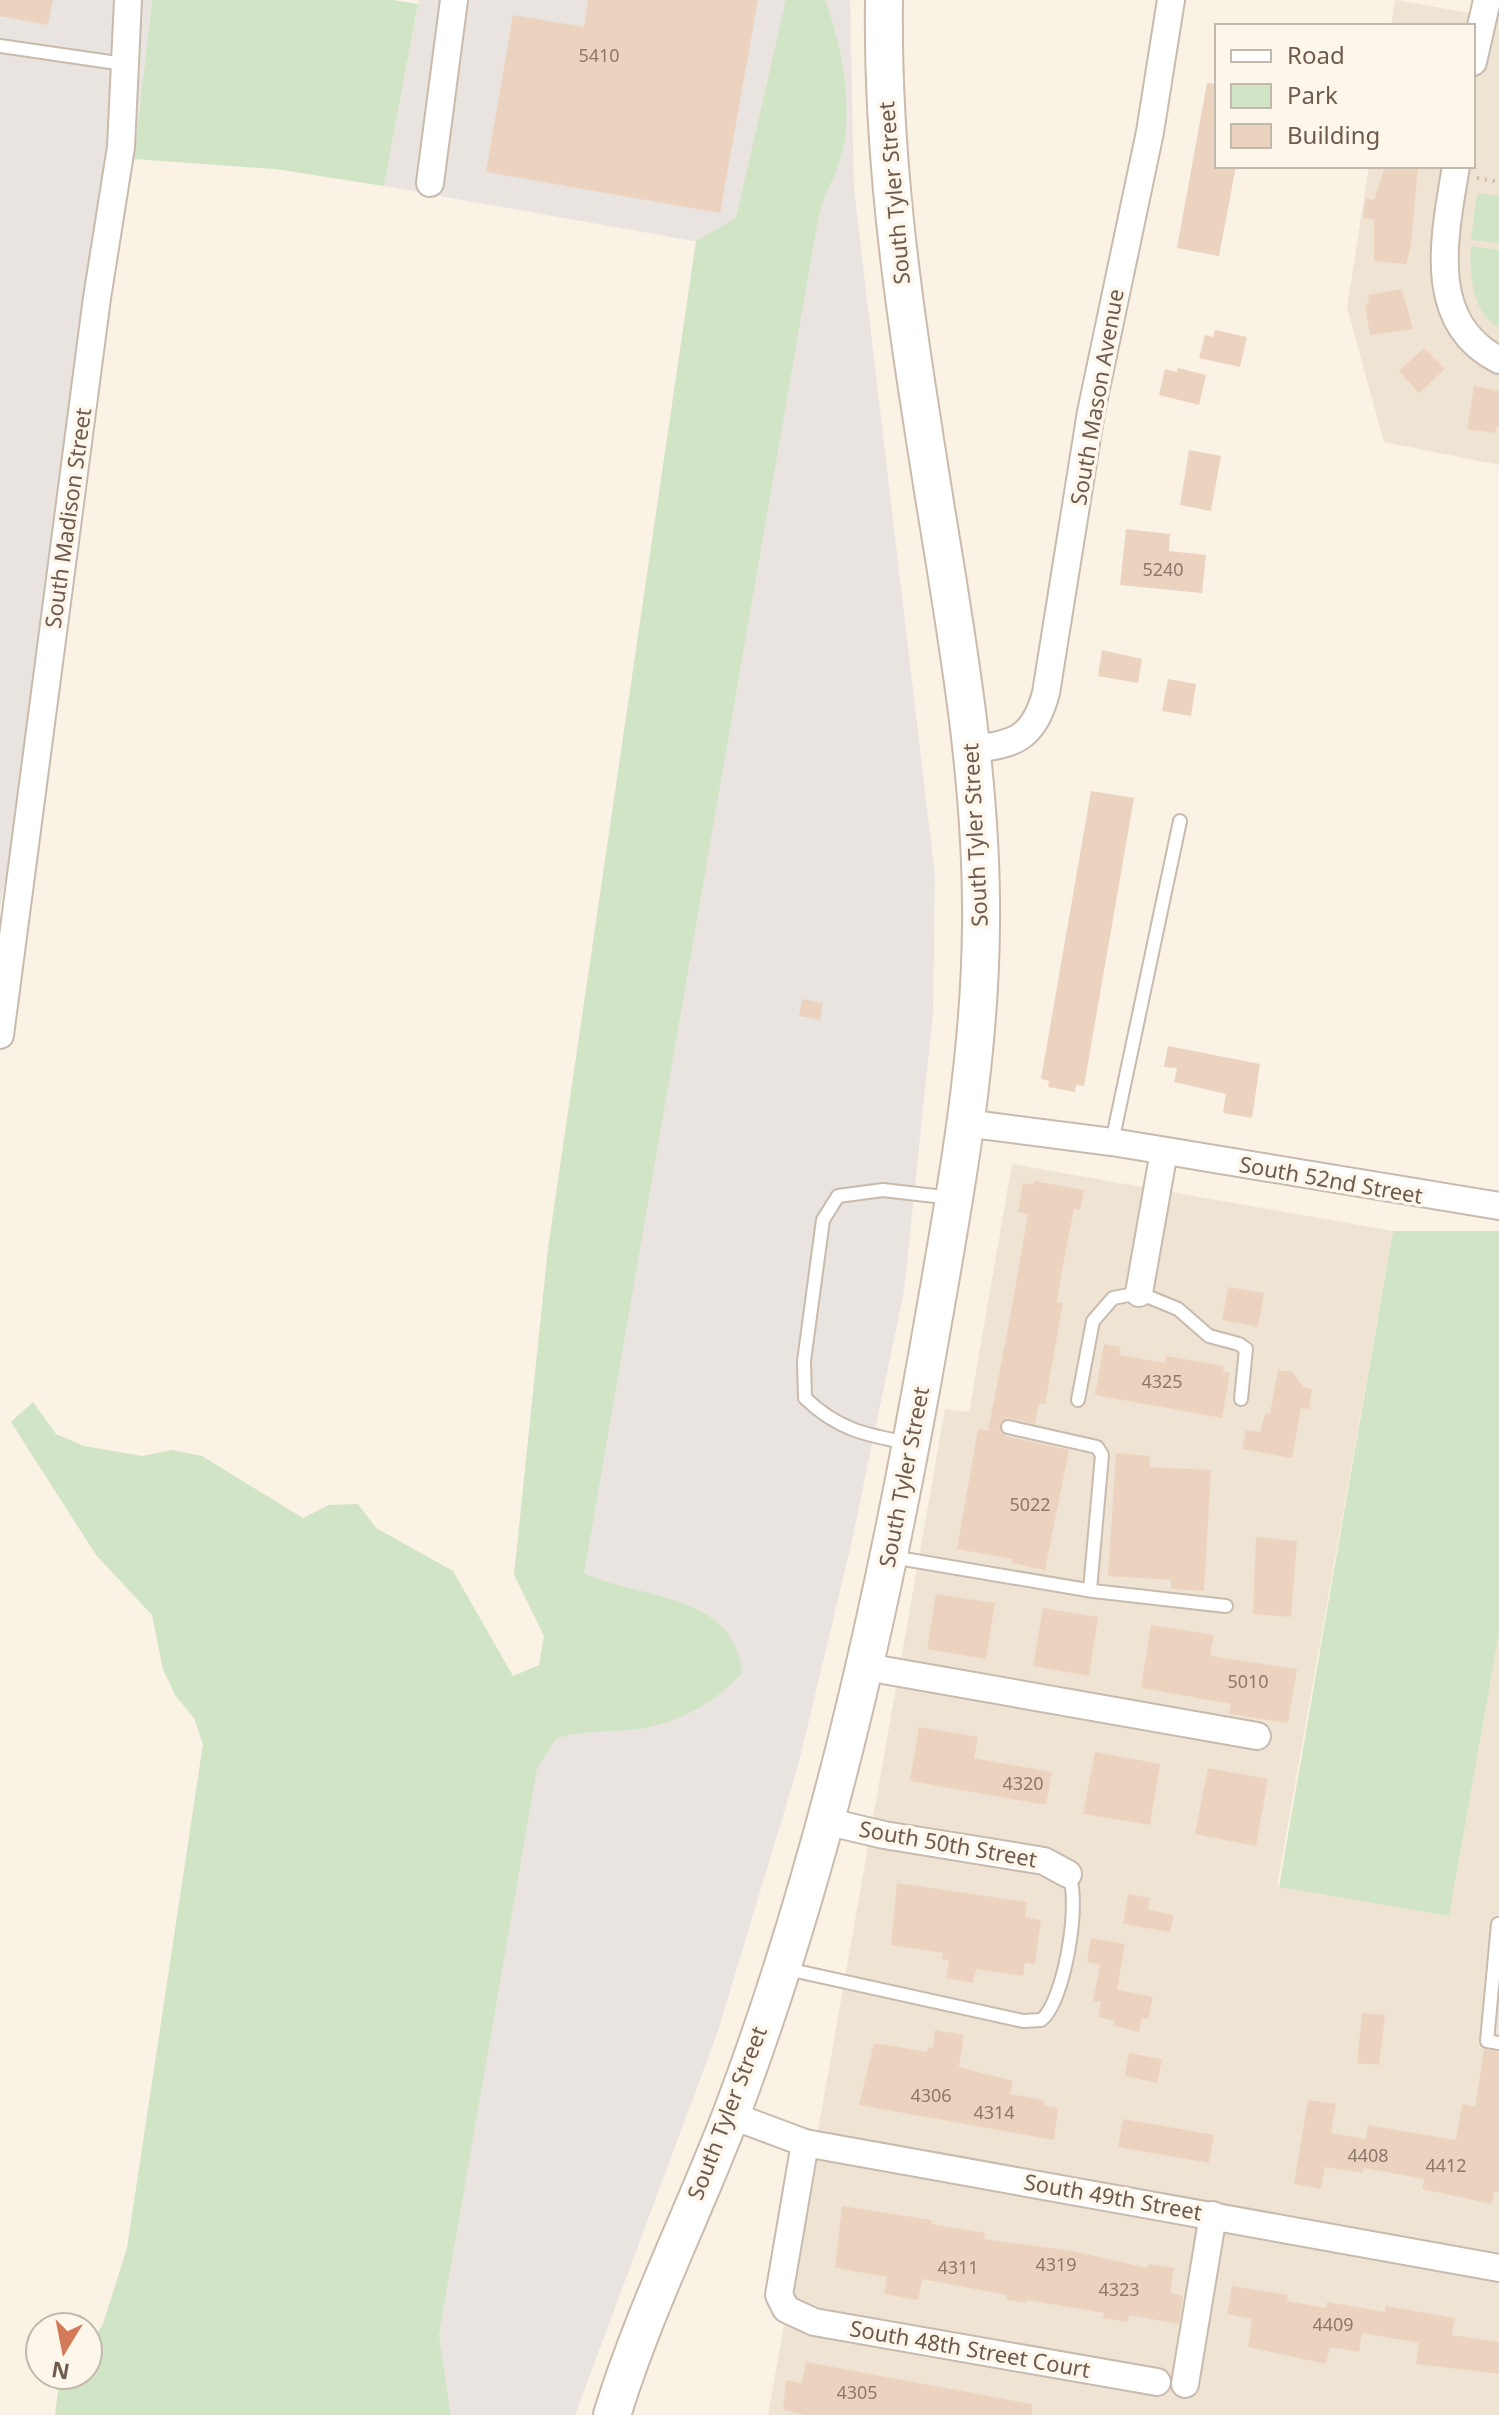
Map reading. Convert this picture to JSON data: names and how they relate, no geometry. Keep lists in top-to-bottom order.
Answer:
{
  "streets": {
    "main road": ["South Tyler Street"],
    "street": [
      "South Mason Avenue",
      "South Madison Street",
      "South 52nd Street",
      "South 50th Street",
      "South 49th Street",
      "South 48th Street Court"
    ]
  },
  "crossings": [
    ["South Tyler Street", "South Mason Avenue"],
    ["South Tyler Street", "South 52nd Street"],
    ["South Tyler Street", "South 50th Street"],
    ["South Tyler Street", "South 49th Street"],
    ["South 49th Street", "South 48th Street Court"]
  ],
  "house_numbers": [
    "5410",
    "5240",
    "4325",
    "5022",
    "5010",
    "4320",
    "4306",
    "4314",
    "4408",
    "4412",
    "4319",
    "4311",
    "4323",
    "4409",
    "4305"
  ],
  "legend": ["Road", "Park", "Building"],
  "north": "bottom"
}
